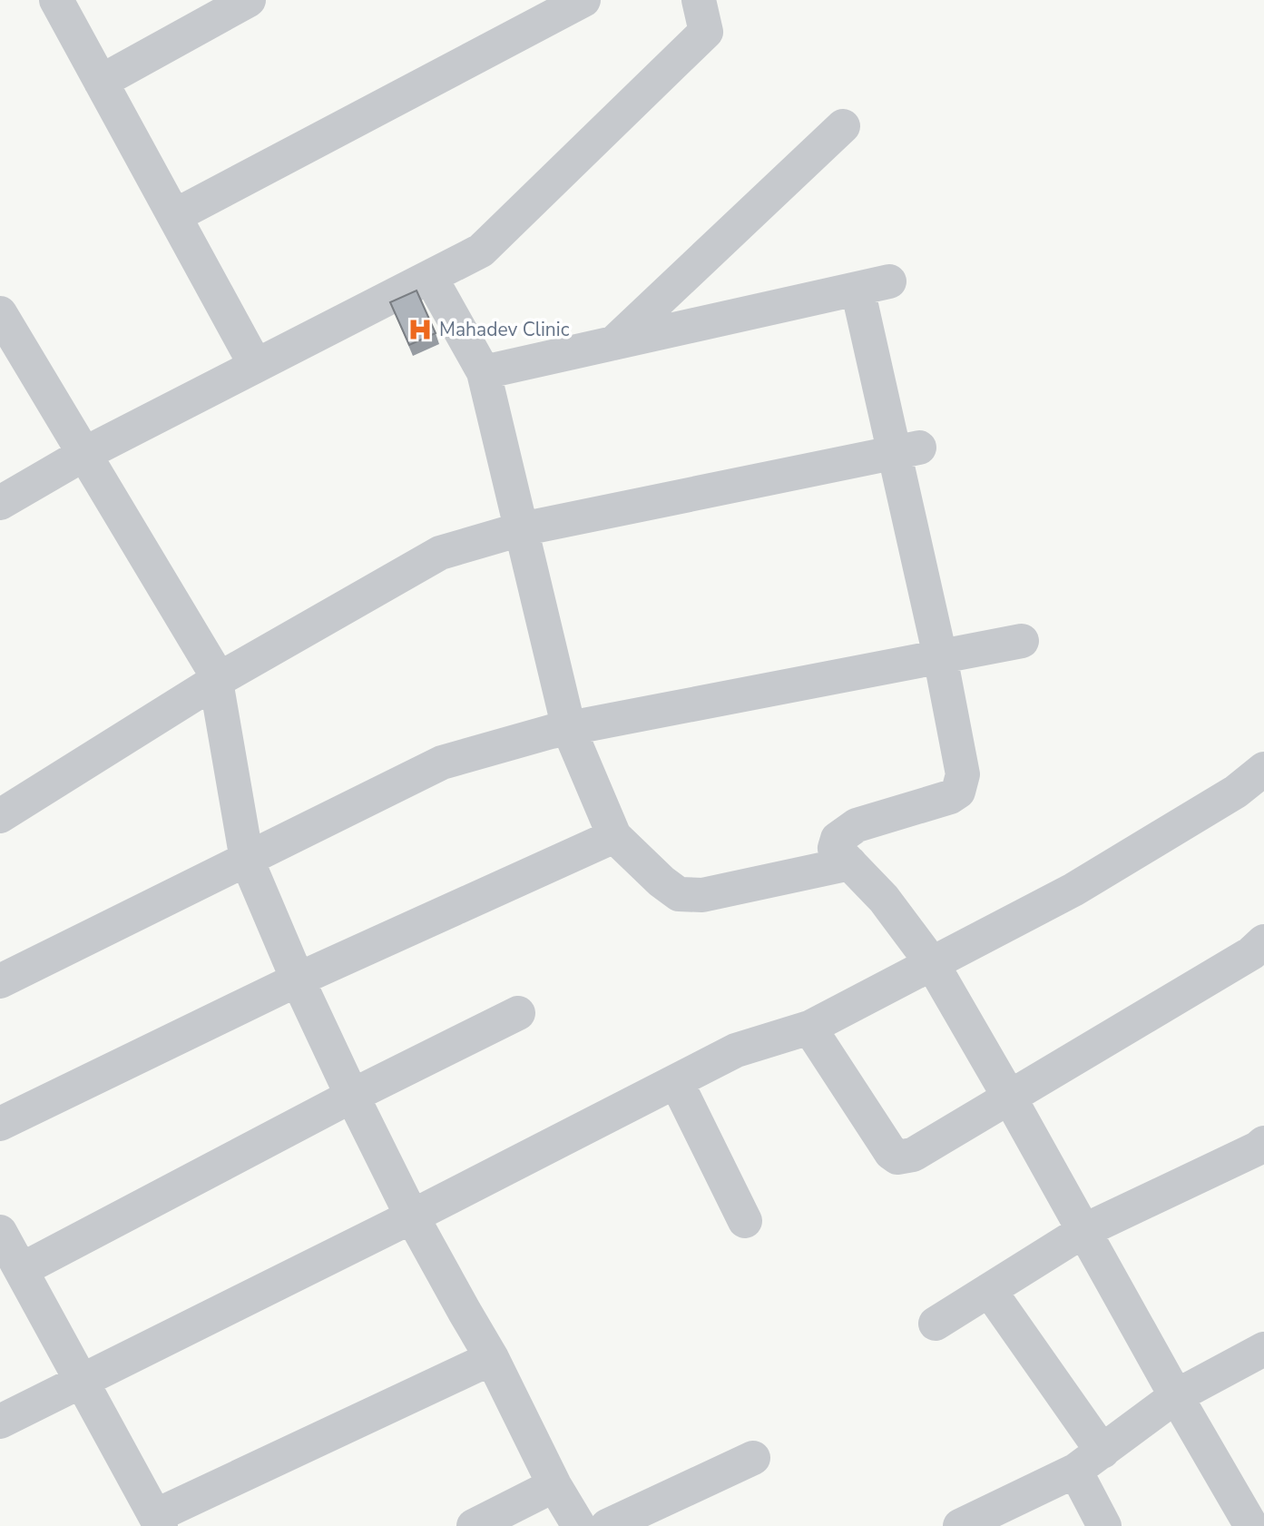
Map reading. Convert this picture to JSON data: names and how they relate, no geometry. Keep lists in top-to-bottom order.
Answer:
{
  "places": {
    "hospital": ["Mahadev Clinic"]
  }
}
